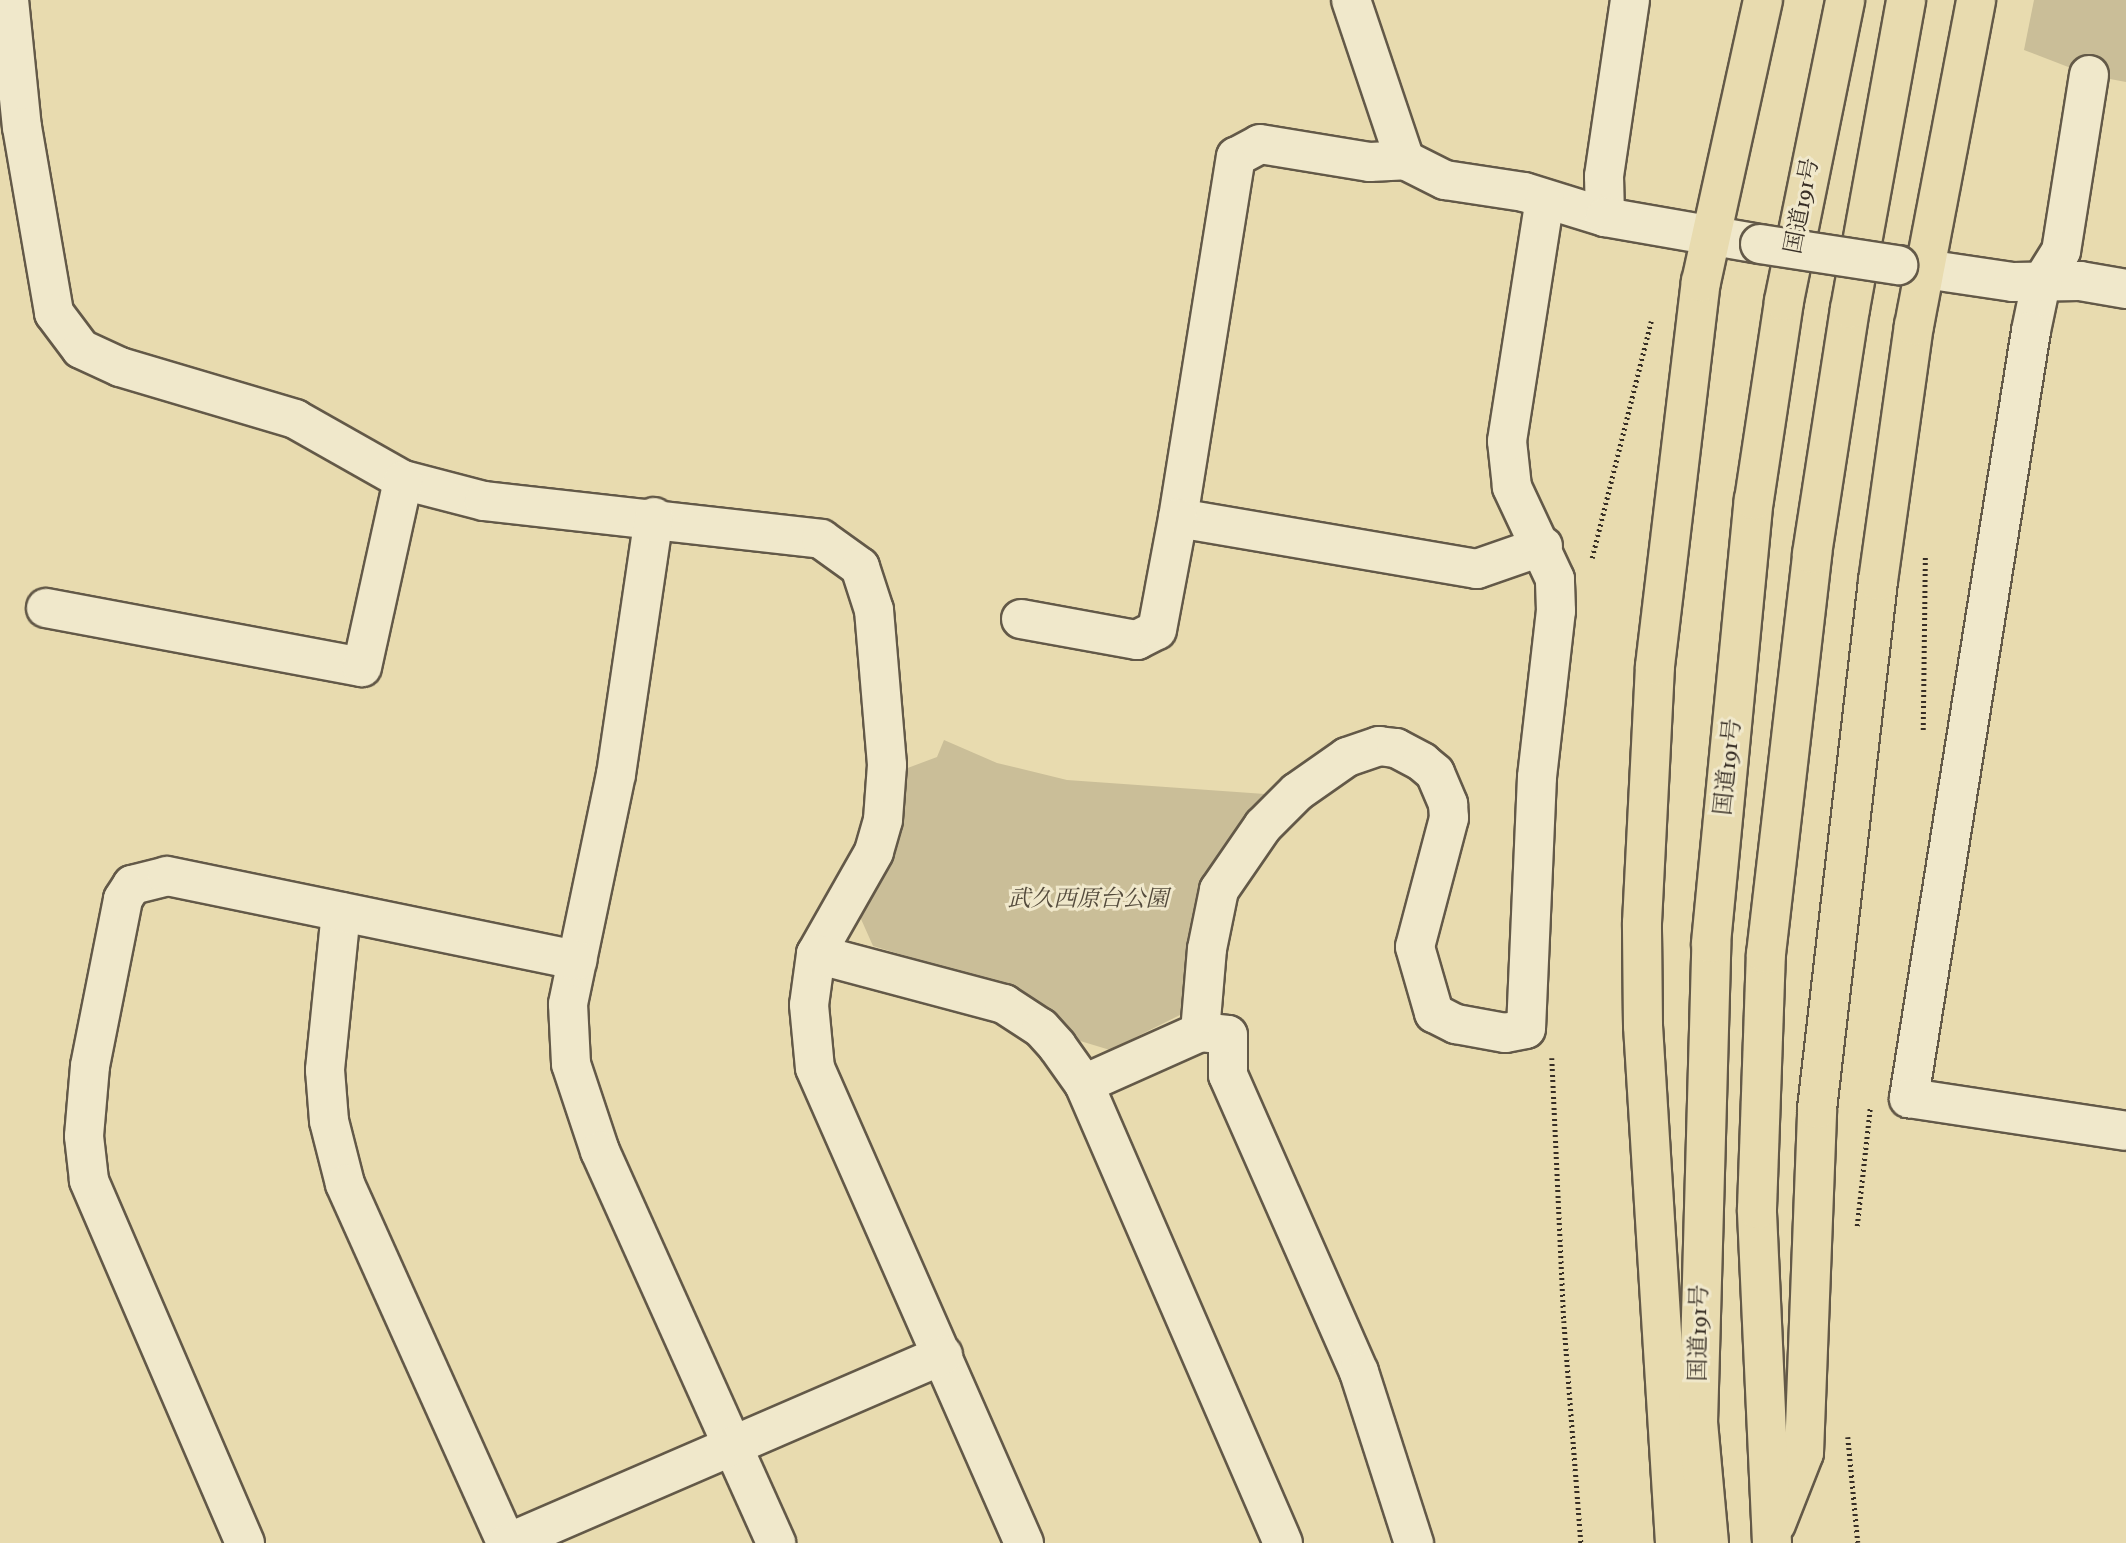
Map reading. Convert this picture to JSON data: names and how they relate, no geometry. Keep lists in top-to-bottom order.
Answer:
{
  "streets": {
    "highway": ["国道191号"]
  },
  "parks": ["武久西原台公園"]
}
